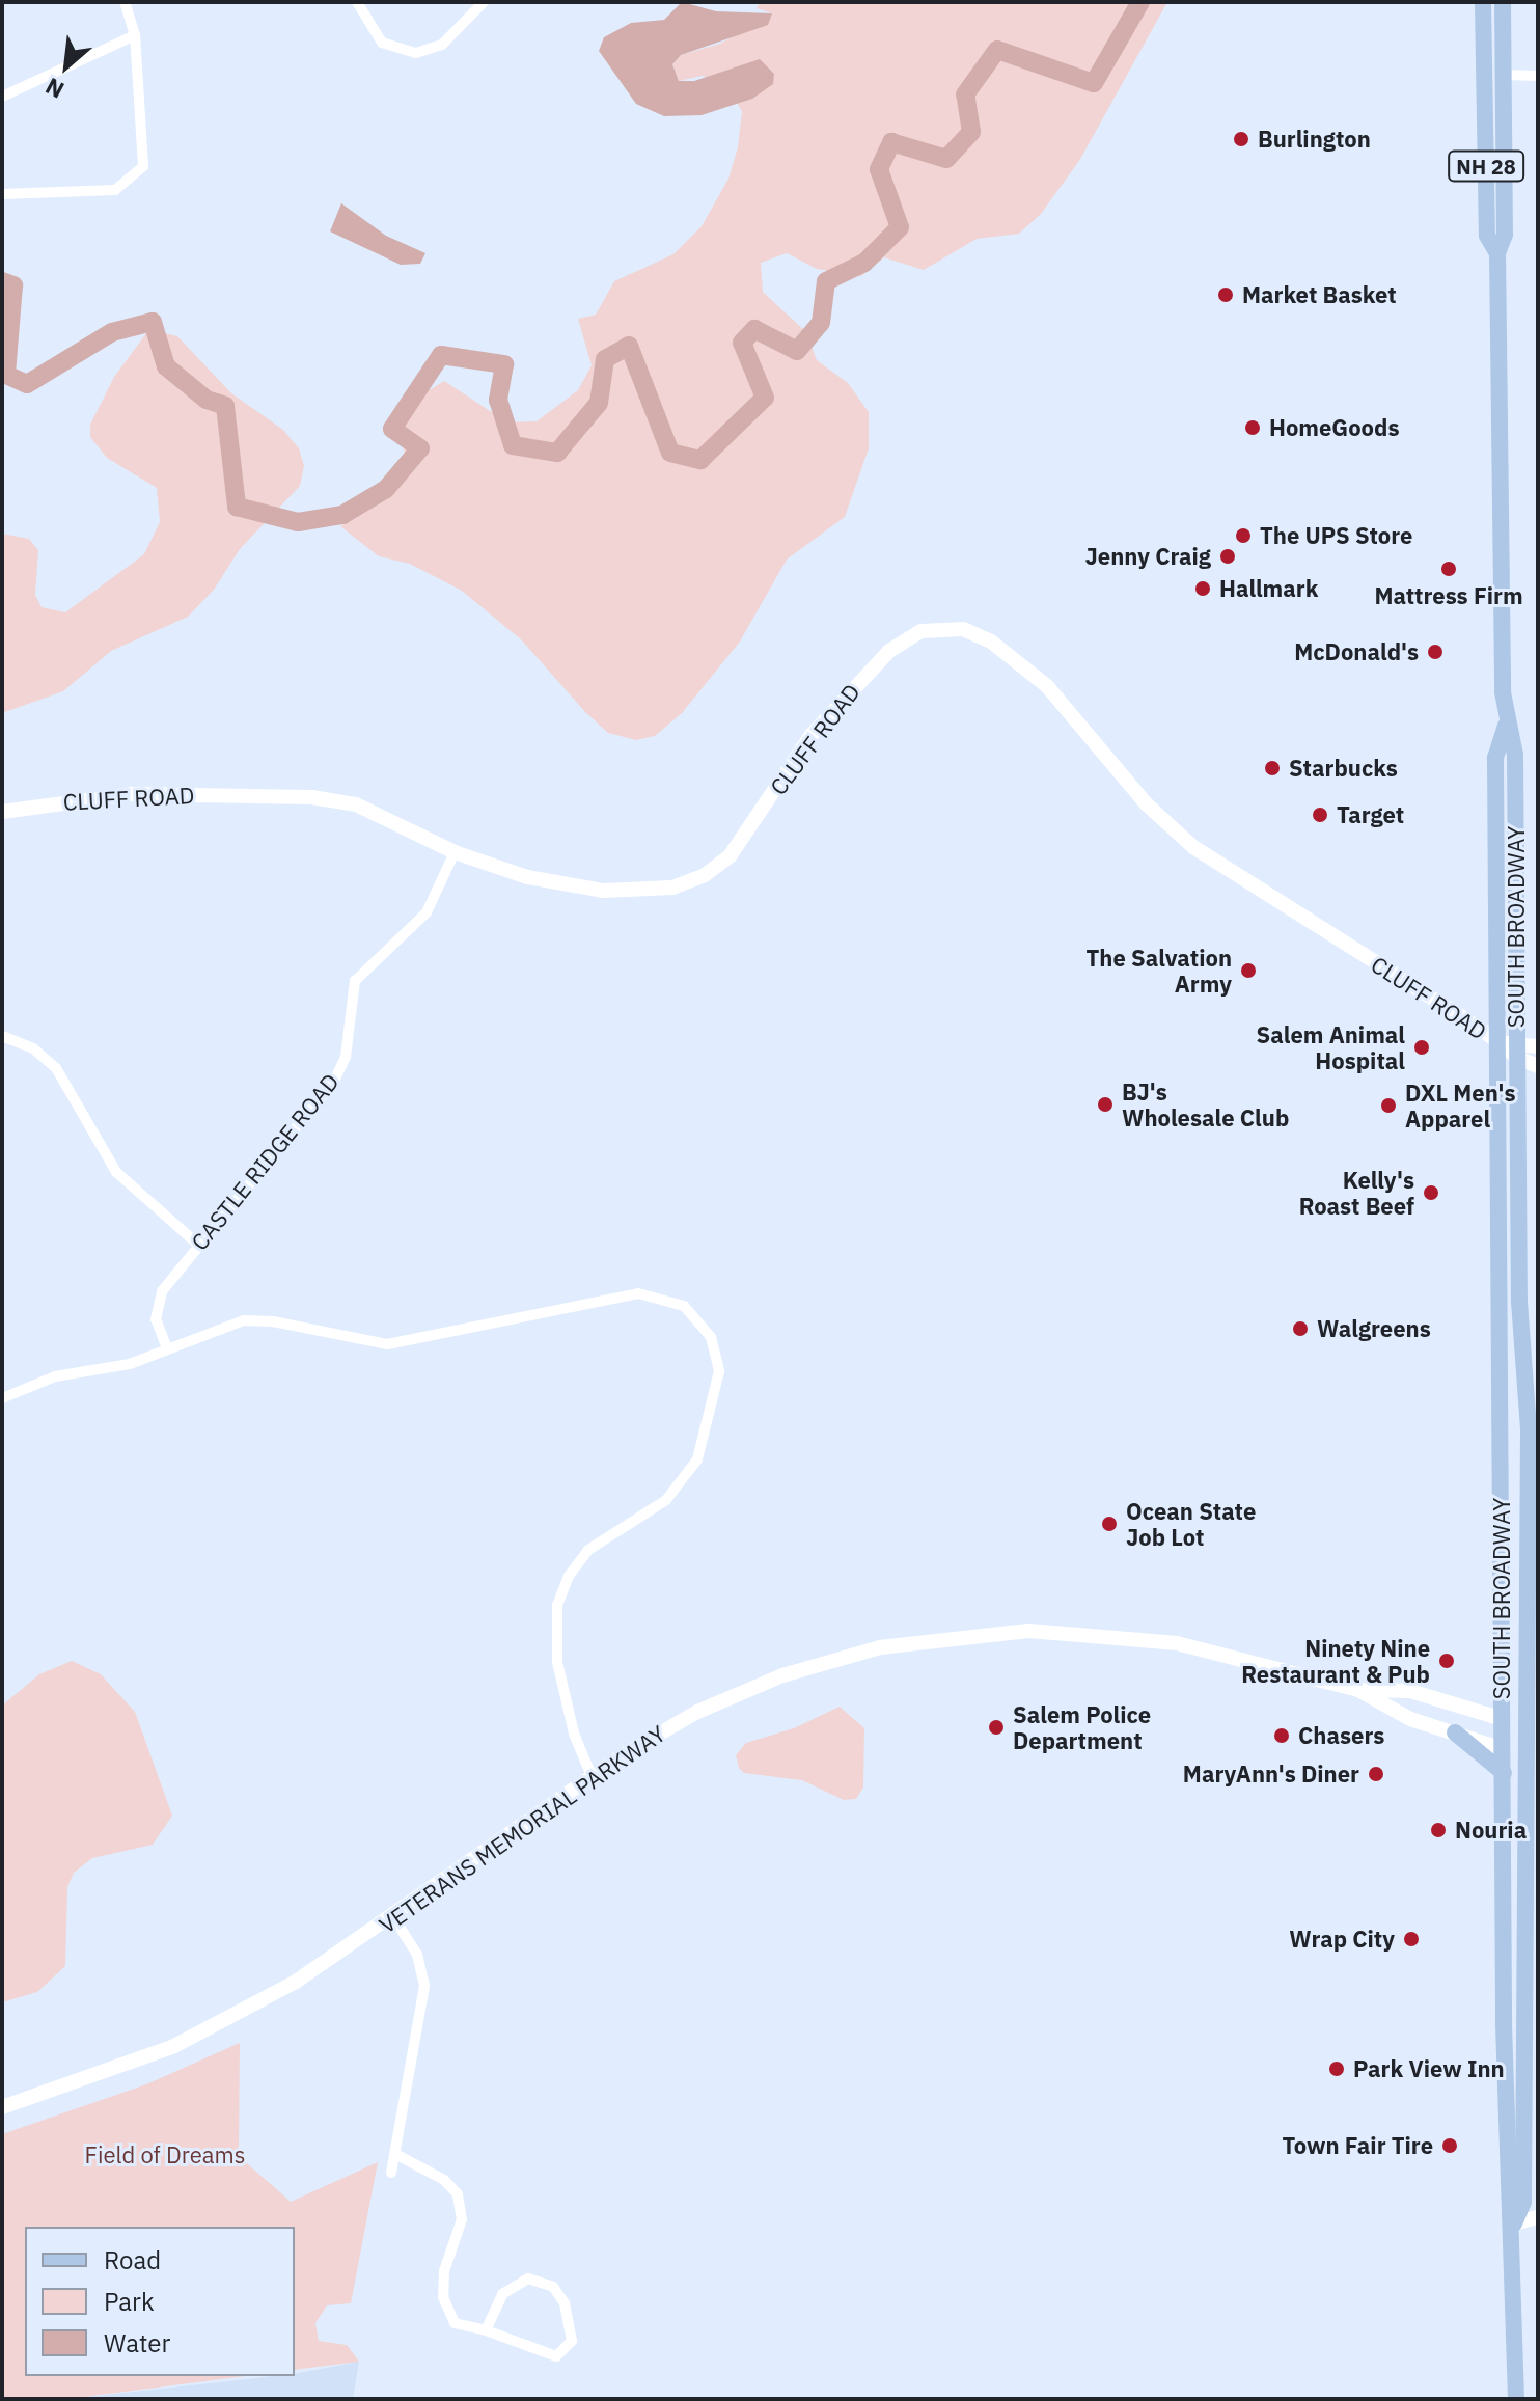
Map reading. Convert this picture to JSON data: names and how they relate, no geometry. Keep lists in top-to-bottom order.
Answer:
{
  "streets": {
    "main road": ["NH 28", "SOUTH BROADWAY"],
    "street": ["CLUFF ROAD", "CASTLE RIDGE ROAD", "VETERANS MEMORIAL PARKWAY"]
  },
  "crossings": [
    ["CLUFF ROAD", "SOUTH BROADWAY"],
    ["CLUFF ROAD", "CASTLE RIDGE ROAD"],
    ["SOUTH BROADWAY", "VETERANS MEMORIAL PARKWAY"]
  ],
  "parks": ["Field of Dreams"],
  "places": [
    "Burlington",
    "Market Basket",
    "HomeGoods",
    "The UPS Store",
    "Jenny Craig",
    "Mattress Firm",
    "Hallmark",
    "McDonald's",
    "Starbucks",
    "Target",
    "The Salvation Army",
    "Salem Animal Hospital",
    "BJ's Wholesale Club",
    "DXL Men's Apparel",
    "Kelly's Roast Beef",
    "Walgreens",
    "Ocean State Job Lot",
    "Ninety Nine Restaurant & Pub",
    "Salem Police Department",
    "Chasers",
    "MaryAnn's Diner",
    "Nouria",
    "Wrap City",
    "Park View Inn",
    "Town Fair Tire"
  ],
  "legend": ["Road", "Park", "Water"],
  "north": "bottom left"
}
